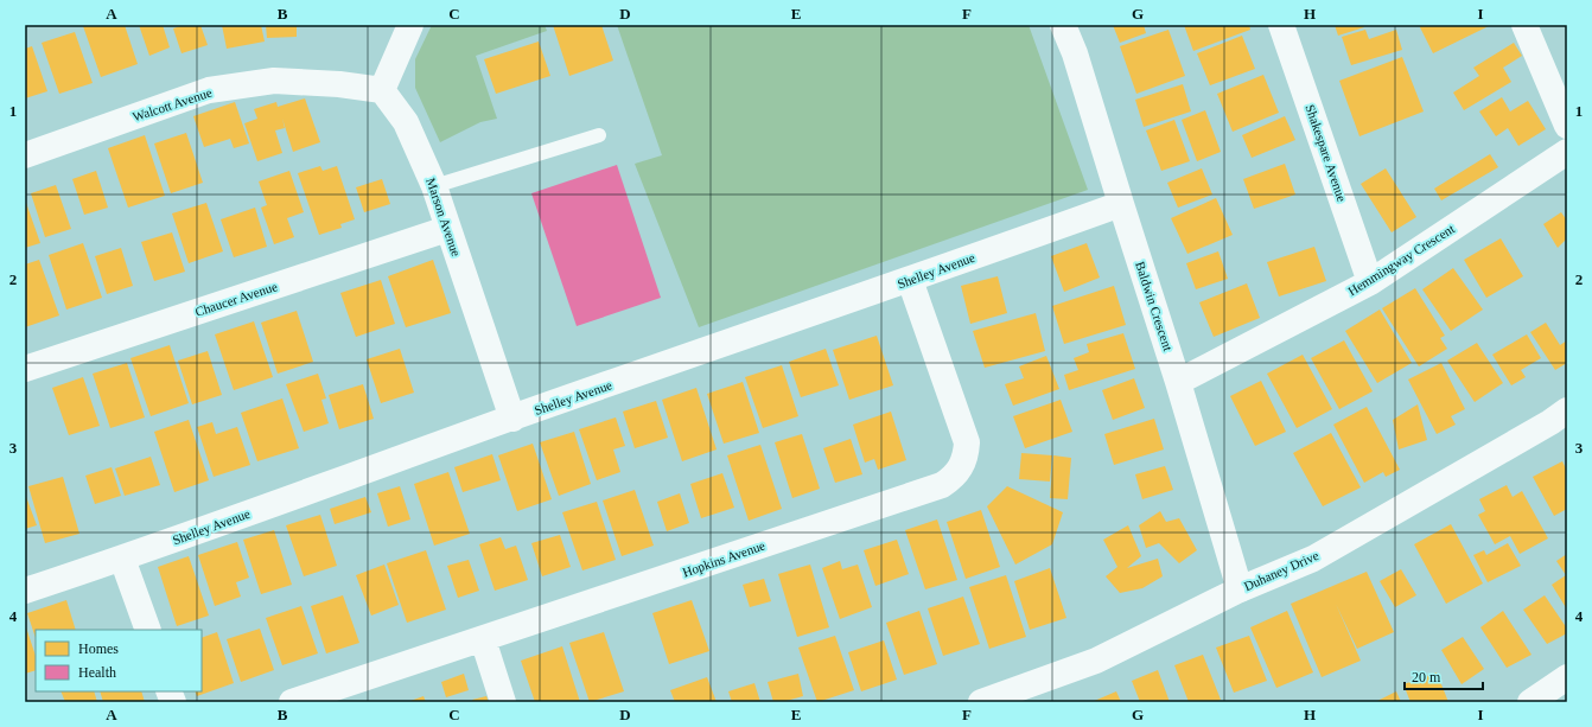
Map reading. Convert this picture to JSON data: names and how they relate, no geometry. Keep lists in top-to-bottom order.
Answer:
{
  "streets": {
    "street": [
      "Walcott Avenue",
      "Shakespare Avenue",
      "Marson Avenue",
      "Hemmingway Crescent",
      "Shelley Avenue",
      "Chaucer Avenue",
      "Baldwin Crescent",
      "Hopkins Avenue",
      "Duhaney Drive"
    ]
  },
  "crossings": [
    ["Walcott Avenue", "Marson Avenue"],
    ["Shakespare Avenue", "Hemmingway Crescent"],
    ["Marson Avenue", "Shelley Avenue"],
    ["Marson Avenue", "Chaucer Avenue"],
    ["Hemmingway Crescent", "Baldwin Crescent"],
    ["Shelley Avenue", "Baldwin Crescent"],
    ["Shelley Avenue", "Hopkins Avenue"],
    ["Baldwin Crescent", "Duhaney Drive"]
  ],
  "legend": ["Homes", "Health"],
  "scale_bar": "20 m",
  "grid": {
    "columns": [
      "A",
      "B",
      "C",
      "D",
      "E",
      "F",
      "G",
      "H",
      "I"
    ],
    "rows": [
      "1",
      "2",
      "3",
      "4"
    ]
  }
}
